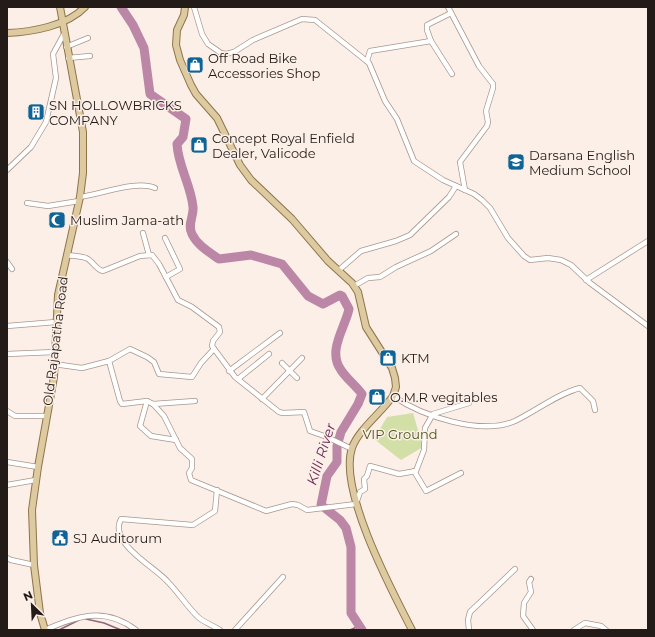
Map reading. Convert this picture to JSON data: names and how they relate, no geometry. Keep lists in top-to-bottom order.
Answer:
{
  "streets": {
    "main road": ["Old Rajapatha Road"]
  },
  "water": ["Killi River"],
  "parks": ["VIP Ground"],
  "places": {
    "shop": [
      "Off Road Bike Accessories Shop",
      "Concept Royal Enfield Dealer, Valicode",
      "KTM",
      "O.M.R vegitables"
    ],
    "building": ["SN HOLLOWBRICKS COMPANY"],
    "school or university": ["Darsana English Medium School"],
    "mosque": ["Muslim Jama-ath"],
    "public building": ["SJ Auditorum"]
  },
  "north": "top left"
}
